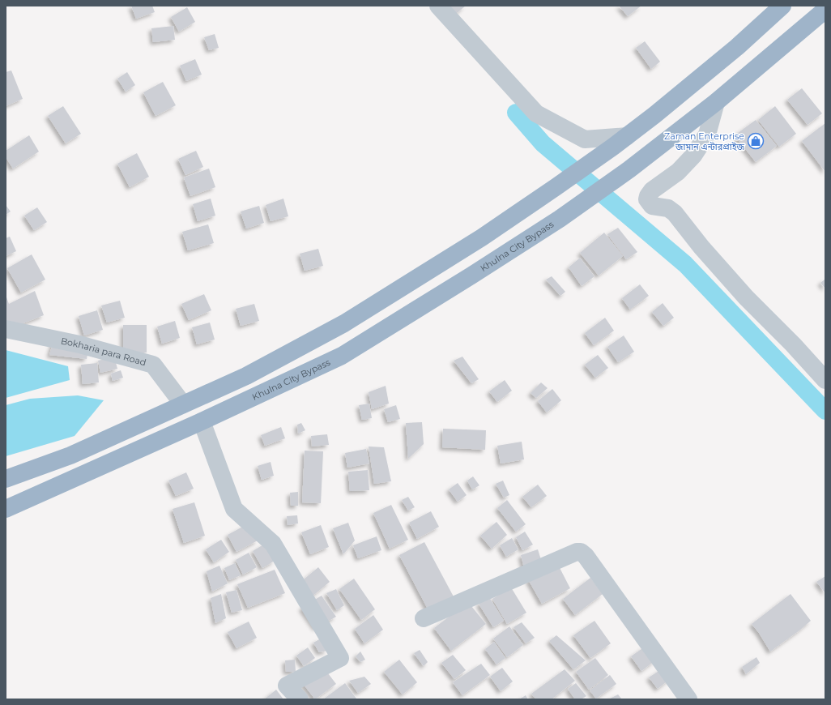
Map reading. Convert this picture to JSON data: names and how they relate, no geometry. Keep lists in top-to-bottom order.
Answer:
{
  "streets": {
    "highway": ["Khulna City Bypass"],
    "street": ["Bokharia para Road"]
  },
  "places": {
    "shop": ["Zaman Enterprise জামান এন্টারপ্রাইজ"]
  }
}
